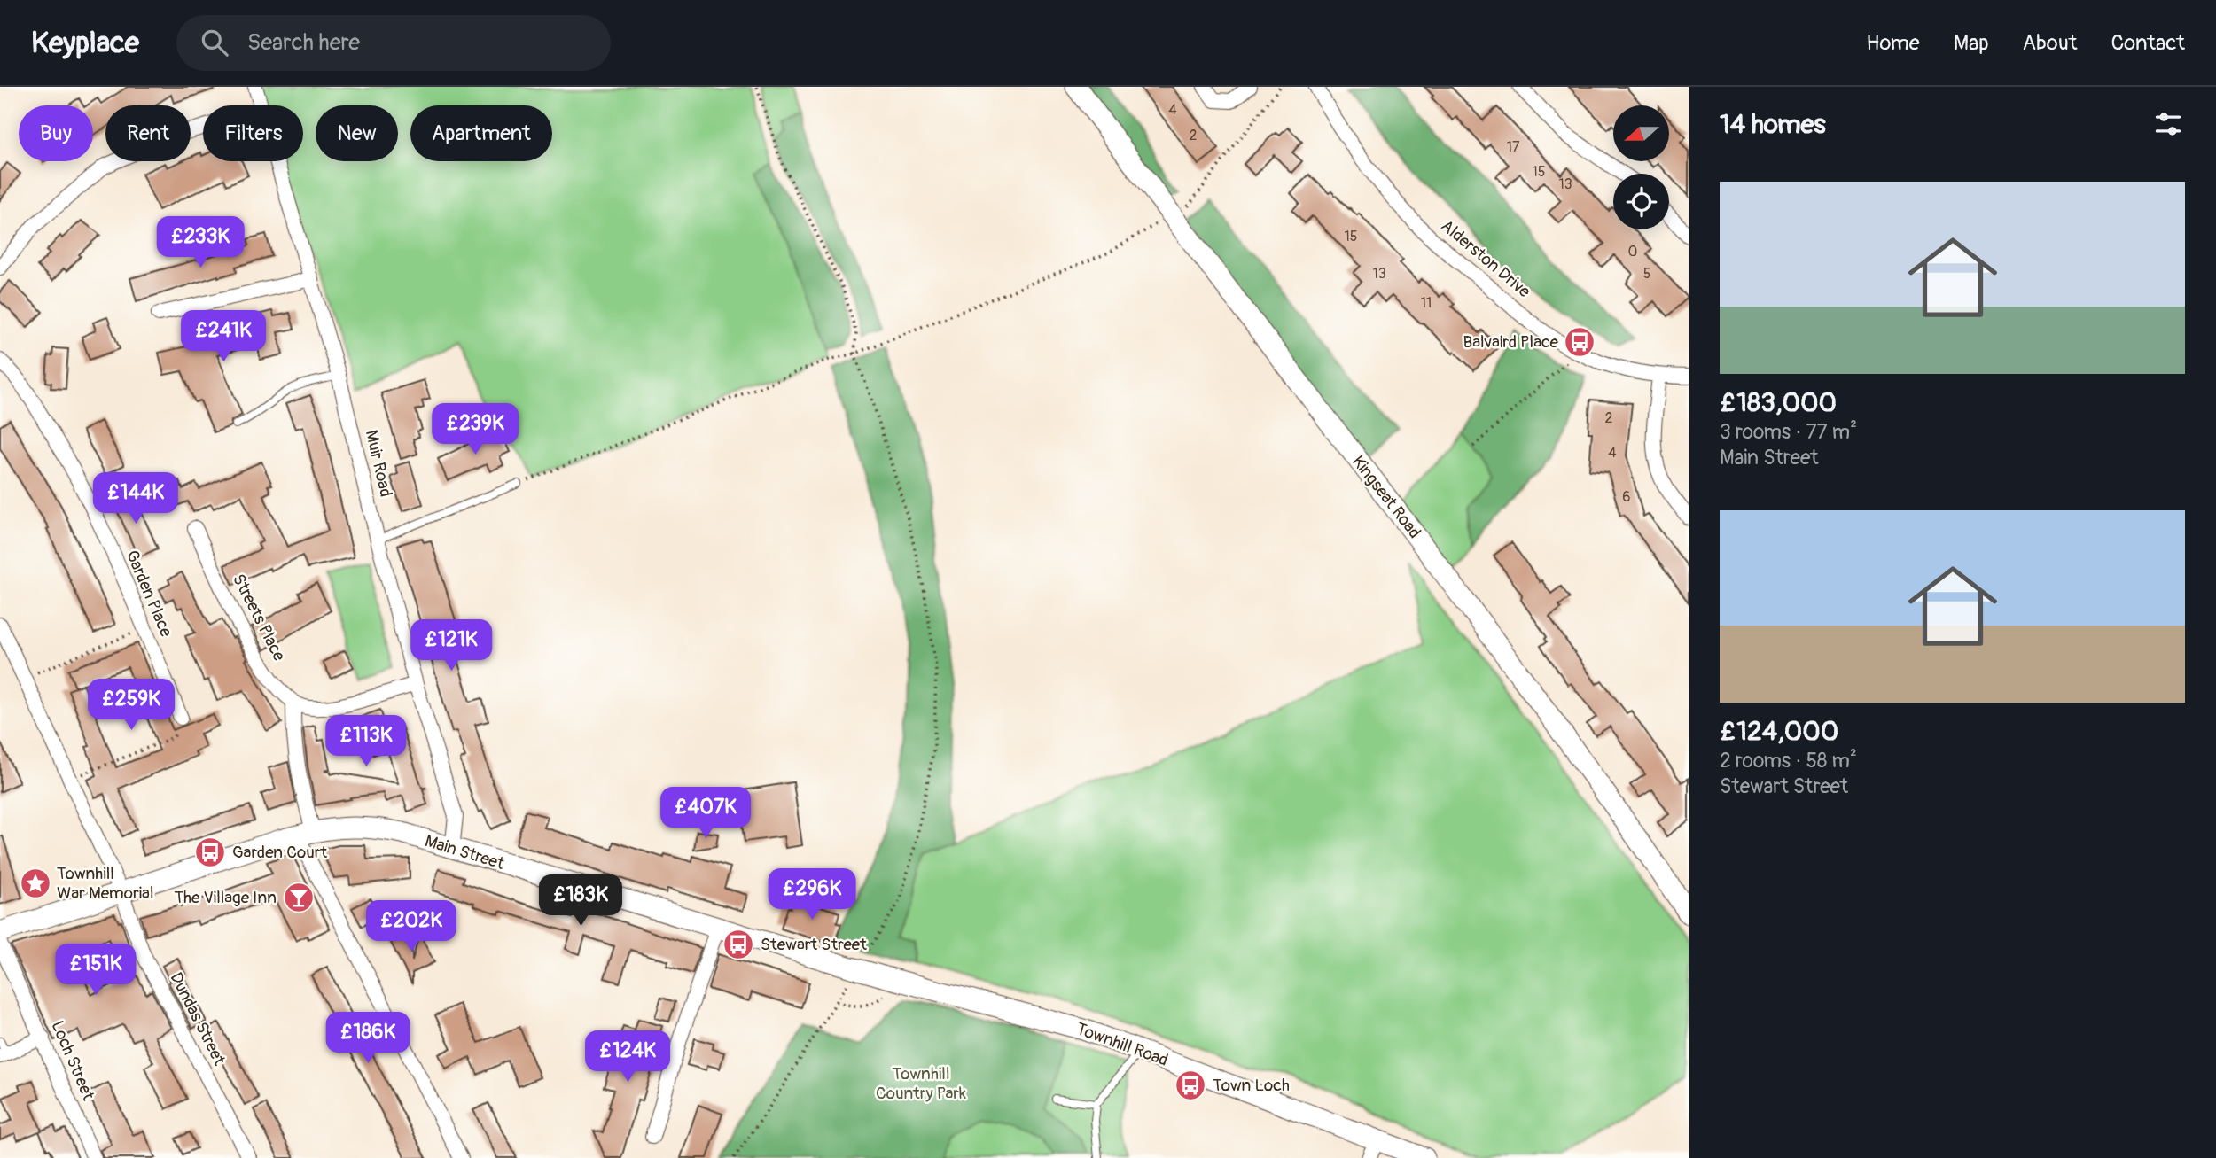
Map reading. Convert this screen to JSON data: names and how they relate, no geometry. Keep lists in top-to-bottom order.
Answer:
{
  "streets": {
    "street": [
      "Alderston Drive",
      "Muir Road",
      "Kingseat Road",
      "Garden Place",
      "Streets Place",
      "Main Street",
      "Dundas Street",
      "Townhill Road",
      "Loch Street"
    ]
  },
  "crossings": [
    ["Muir Road", "Main Street"],
    ["Main Street", "Dundas Street"],
    ["Main Street", "Townhill Road"]
  ],
  "parks": ["Townhill Country Park"],
  "places": {
    "bus stop": [
      "Balvaird Place",
      "Garden Court",
      "Stewart Street",
      "Town Loch"
    ],
    "place": ["Townhill War Memorial"],
    "bar": ["The Village Inn"]
  },
  "house_numbers": [
    "4",
    "2",
    "17",
    "15",
    "13",
    "15",
    "0",
    "13",
    "5",
    "11",
    "2",
    "4",
    "6"
  ],
  "north": "left",
  "page": {
    "header": "Keyplace",
    "search": "Search here",
    "nav": [
      "Home",
      "Map",
      "About",
      "Contact"
    ],
    "heading": "14 homes",
    "chip": [
      "Buy",
      "Rent",
      "Filters",
      "New",
      "Apartment"
    ],
    "list": [
      {
        "name": "£183,000",
        "note": "3 rooms · 77 m² · Main Street"
      },
      {
        "name": "£124,000",
        "note": "2 rooms · 58 m² · Stewart Street"
      }
    ],
    "price": [
      "£233K",
      "£241K",
      "£239K",
      "£144K",
      "£121K",
      "£259K",
      "£113K",
      "£407K",
      "£296K",
      "£183K",
      "£202K",
      "£151K",
      "£186K",
      "£124K"
    ]
  }
}
